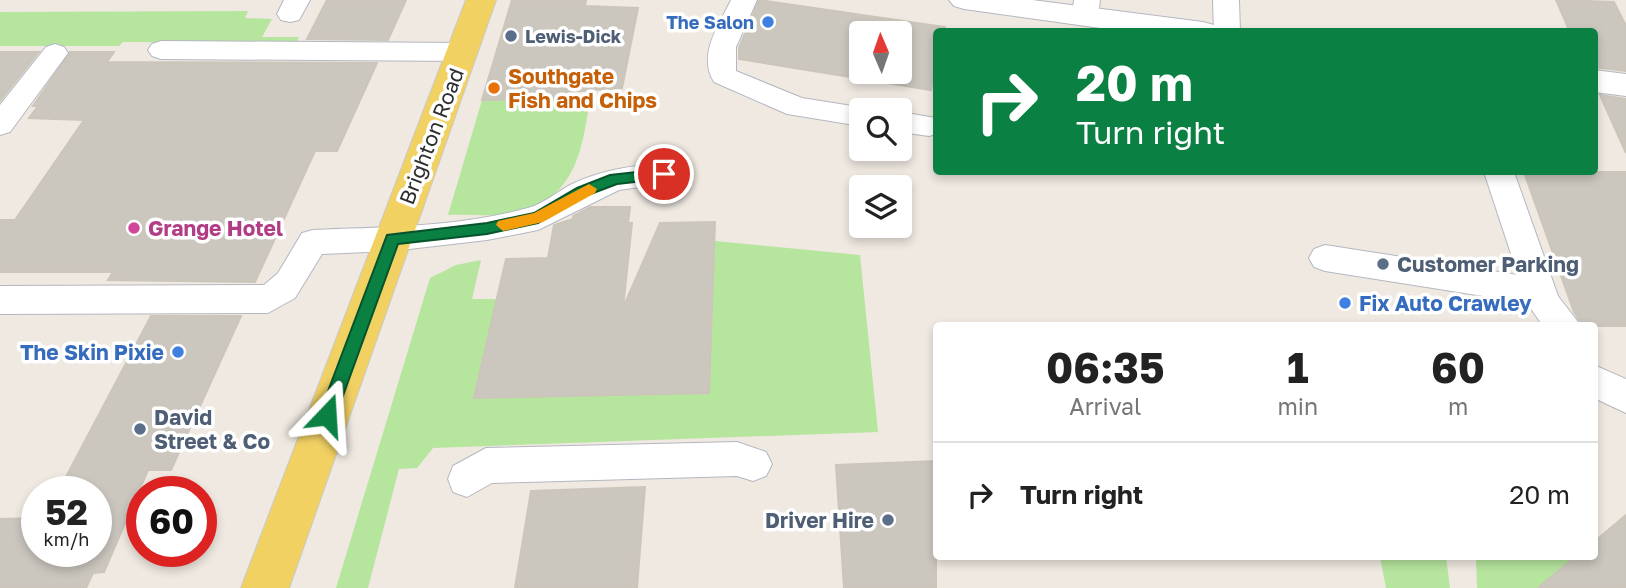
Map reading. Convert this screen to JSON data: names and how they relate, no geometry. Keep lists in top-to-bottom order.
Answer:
{
  "streets": {
    "main road": ["Brighton Road"]
  },
  "places": [
    "The Salon",
    "Lewis-Dick",
    "Southgate Fish and Chips",
    "Grange Hotel",
    "Customer Parking",
    "Fix Auto Crawley",
    "The Skin Pixie",
    "David Street & Co",
    "Driver Hire"
  ],
  "north": "top",
  "page": {
    "turn": ["20 m", "Turn right"],
    "eta": [
      "06:35",
      "Arrival",
      "1",
      "min",
      "60",
      "m"
    ],
    "list": [
      {
        "name": "Turn right",
        "value": "20 m"
      }
    ],
    "speed": "52 km/h",
    "limit": "60"
  }
}
